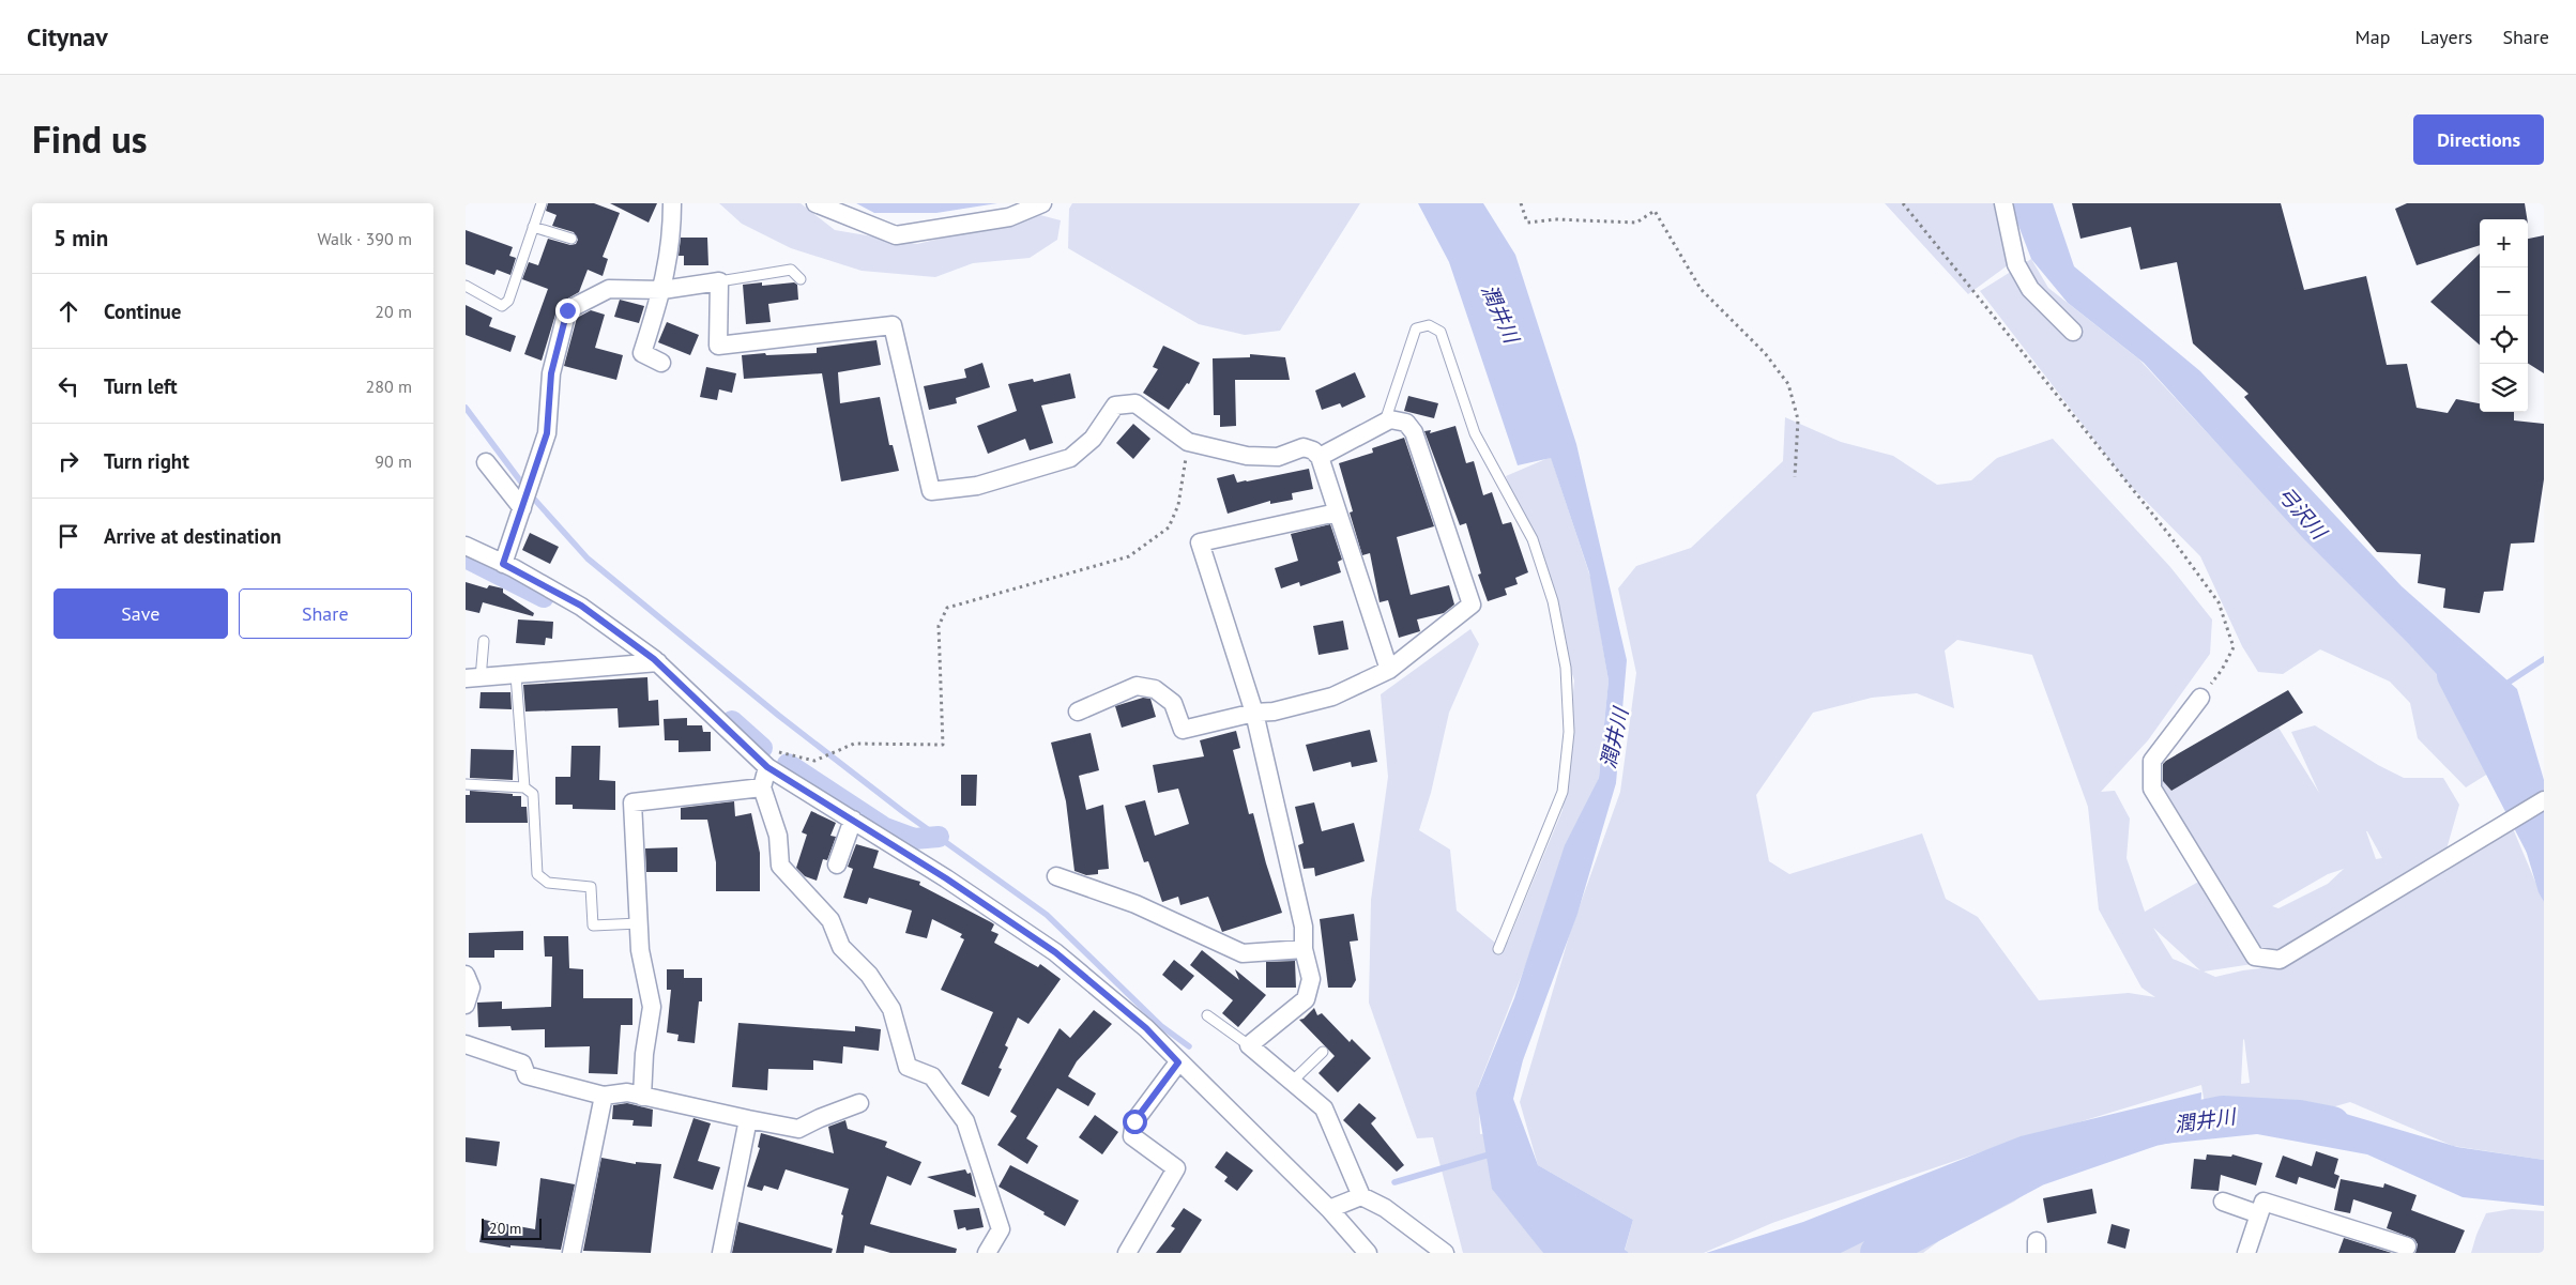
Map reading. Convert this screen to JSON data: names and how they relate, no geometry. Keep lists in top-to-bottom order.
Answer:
{
  "water": ["潤井川", "弓沢川"],
  "scale_bar": "20 m",
  "page": {
    "header": "Citynav",
    "nav": ["Map", "Layers", "Share"],
    "title": "Find us",
    "buttons": [
      "Directions",
      ["Save", "Share"]
    ],
    "heading": ["5 min", "Walk · 390 m"],
    "map_buttons": ["+", "−"],
    "list": [
      ["Continue", "20 m"],
      ["Turn left", "280 m"],
      ["Turn right", "90 m"],
      "Arrive at destination"
    ],
    "scale": "20 m"
  }
}
